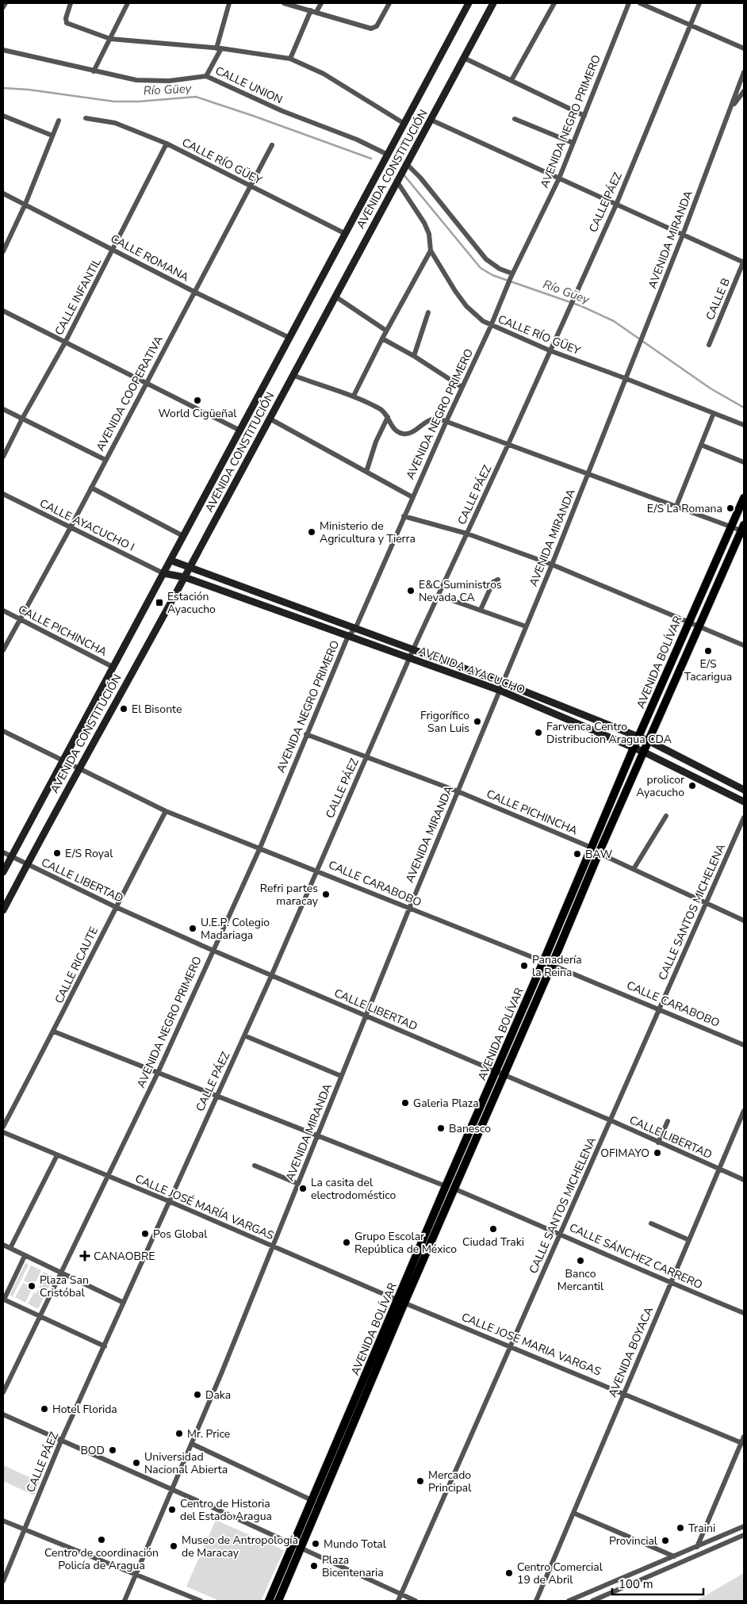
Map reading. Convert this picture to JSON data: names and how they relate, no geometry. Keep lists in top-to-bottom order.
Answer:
{
  "streets": {
    "main road": ["AVENIDA BOLÍVAR"],
    "street": [
      "CALLE UNION",
      "AVENIDA NEGRO PRIMERO",
      "CALLE RÍO GÜEY",
      "AVENIDA CONSTITUCIÓN",
      "CALLE PÁEZ",
      "AVENIDA MIRANDA",
      "CALLE ROMANA",
      "CALLE INFANTIL",
      "CALLE B",
      "AVENIDA COOPERATIVA",
      "CALLE AYACUCHO I",
      "CALLE PICHINCHA",
      "AVENIDA AYACUCHO",
      "CALLE LIBERTAD",
      "CALLE CARABOBO",
      "CALLE SANTOS MICHELENA",
      "CALLE RICAUTE",
      "CALLE JOSÉ MARÍA VARGAS",
      "CALLE SÁNCHEZ CARRERO",
      "CALLE JOSE MARIA VARGAS",
      "AVENIDA BOYACA"
    ]
  },
  "crossings": [
    ["CALLE UNION", "AVENIDA CONSTITUCIÓN"],
    ["AVENIDA NEGRO PRIMERO", "CALLE RÍO GÜEY"],
    ["AVENIDA NEGRO PRIMERO", "CALLE PICHINCHA"],
    ["AVENIDA NEGRO PRIMERO", "AVENIDA AYACUCHO"],
    ["AVENIDA NEGRO PRIMERO", "CALLE LIBERTAD"],
    ["AVENIDA NEGRO PRIMERO", "CALLE CARABOBO"],
    ["AVENIDA NEGRO PRIMERO", "CALLE JOSÉ MARÍA VARGAS"],
    ["AVENIDA NEGRO PRIMERO", "CALLE SÁNCHEZ CARRERO"],
    ["CALLE RÍO GÜEY", "AVENIDA CONSTITUCIÓN"],
    ["CALLE RÍO GÜEY", "CALLE PÁEZ"],
    ["CALLE RÍO GÜEY", "AVENIDA MIRANDA"],
    ["CALLE RÍO GÜEY", "CALLE INFANTIL"],
    ["CALLE RÍO GÜEY", "AVENIDA COOPERATIVA"],
    ["AVENIDA CONSTITUCIÓN", "CALLE ROMANA"],
    ["AVENIDA CONSTITUCIÓN", "CALLE AYACUCHO I"],
    ["AVENIDA CONSTITUCIÓN", "CALLE PICHINCHA"],
    ["AVENIDA CONSTITUCIÓN", "AVENIDA AYACUCHO"],
    ["AVENIDA CONSTITUCIÓN", "CALLE LIBERTAD"],
    ["AVENIDA CONSTITUCIÓN", "CALLE CARABOBO"],
    ["CALLE PÁEZ", "CALLE PICHINCHA"],
    ["CALLE PÁEZ", "AVENIDA AYACUCHO"],
    ["CALLE PÁEZ", "CALLE LIBERTAD"],
    ["CALLE PÁEZ", "CALLE CARABOBO"],
    ["CALLE PÁEZ", "CALLE JOSÉ MARÍA VARGAS"],
    ["CALLE PÁEZ", "CALLE SÁNCHEZ CARRERO"],
    ["AVENIDA MIRANDA", "CALLE PICHINCHA"],
    ["AVENIDA MIRANDA", "AVENIDA AYACUCHO"],
    ["AVENIDA MIRANDA", "CALLE LIBERTAD"],
    ["AVENIDA MIRANDA", "CALLE CARABOBO"],
    ["AVENIDA MIRANDA", "CALLE JOSÉ MARÍA VARGAS"],
    ["AVENIDA MIRANDA", "CALLE SÁNCHEZ CARRERO"],
    ["CALLE ROMANA", "CALLE INFANTIL"],
    ["CALLE ROMANA", "AVENIDA COOPERATIVA"],
    ["AVENIDA COOPERATIVA", "CALLE AYACUCHO I"],
    ["AVENIDA COOPERATIVA", "CALLE PICHINCHA"],
    ["CALLE AYACUCHO I", "AVENIDA AYACUCHO"],
    ["CALLE PICHINCHA", "AVENIDA BOLÍVAR"],
    ["CALLE PICHINCHA", "CALLE SANTOS MICHELENA"],
    ["AVENIDA BOLÍVAR", "AVENIDA AYACUCHO"],
    ["AVENIDA BOLÍVAR", "CALLE LIBERTAD"],
    ["AVENIDA BOLÍVAR", "CALLE CARABOBO"],
    ["AVENIDA BOLÍVAR", "CALLE JOSÉ MARÍA VARGAS"],
    ["AVENIDA BOLÍVAR", "CALLE SÁNCHEZ CARRERO"],
    ["AVENIDA BOLÍVAR", "CALLE JOSE MARIA VARGAS"],
    ["CALLE LIBERTAD", "CALLE SANTOS MICHELENA"],
    ["CALLE LIBERTAD", "CALLE RICAUTE"],
    ["CALLE LIBERTAD", "AVENIDA BOYACA"],
    ["CALLE CARABOBO", "CALLE SANTOS MICHELENA"],
    ["CALLE CARABOBO", "CALLE RICAUTE"],
    ["CALLE SANTOS MICHELENA", "CALLE SÁNCHEZ CARRERO"],
    ["CALLE SANTOS MICHELENA", "CALLE JOSE MARIA VARGAS"],
    ["CALLE RICAUTE", "CALLE SÁNCHEZ CARRERO"],
    ["CALLE JOSÉ MARÍA VARGAS", "CALLE JOSE MARIA VARGAS"],
    ["CALLE SÁNCHEZ CARRERO", "AVENIDA BOYACA"],
    ["CALLE JOSE MARIA VARGAS", "AVENIDA BOYACA"]
  ],
  "water": ["Río Güey"],
  "places": {
    "other": [
      "World Cigüeñal",
      "E/S La Romana",
      "Ministerio de Agricultura y Tierra",
      "E&C Suministros Nevada CA",
      "E/S Tacarigua",
      "El Bisonte",
      "Frigorífico San Luis",
      "Farvenca Centro Distribucion Aragua CDA",
      "prolicor Ayacucho",
      "E/S Royal",
      "BAW",
      "Refri partes maracay",
      "U.E.P. Colegio Madariaga",
      "Panadería la Reina",
      "Galeria Plaza",
      "Banesco",
      "OFIMAYO",
      "La casita del electrodoméstico",
      "Ciudad Traki",
      "Pos Global",
      "Grupo Escolar República de México",
      "Banco Mercantil",
      "Plaza San Cristóbal",
      "Daka",
      "Hotel Florida",
      "Mr. Price",
      "BOD",
      "Universidad Nacional Abierta",
      "Mercado Principal",
      "Centro de Historia del Estado Aragua",
      "Traini",
      "Centro de coordinación Policía de Aragua",
      "Provincial",
      "Mundo Total",
      "Museo de Antropología de Maracay",
      "Plaza Bicentenaria",
      "Centro Comercial 19 de Abril"
    ],
    "transit": ["Estación Ayacucho"],
    "health": ["CANAOBRE"]
  },
  "scale_bar": "100 m"
}
